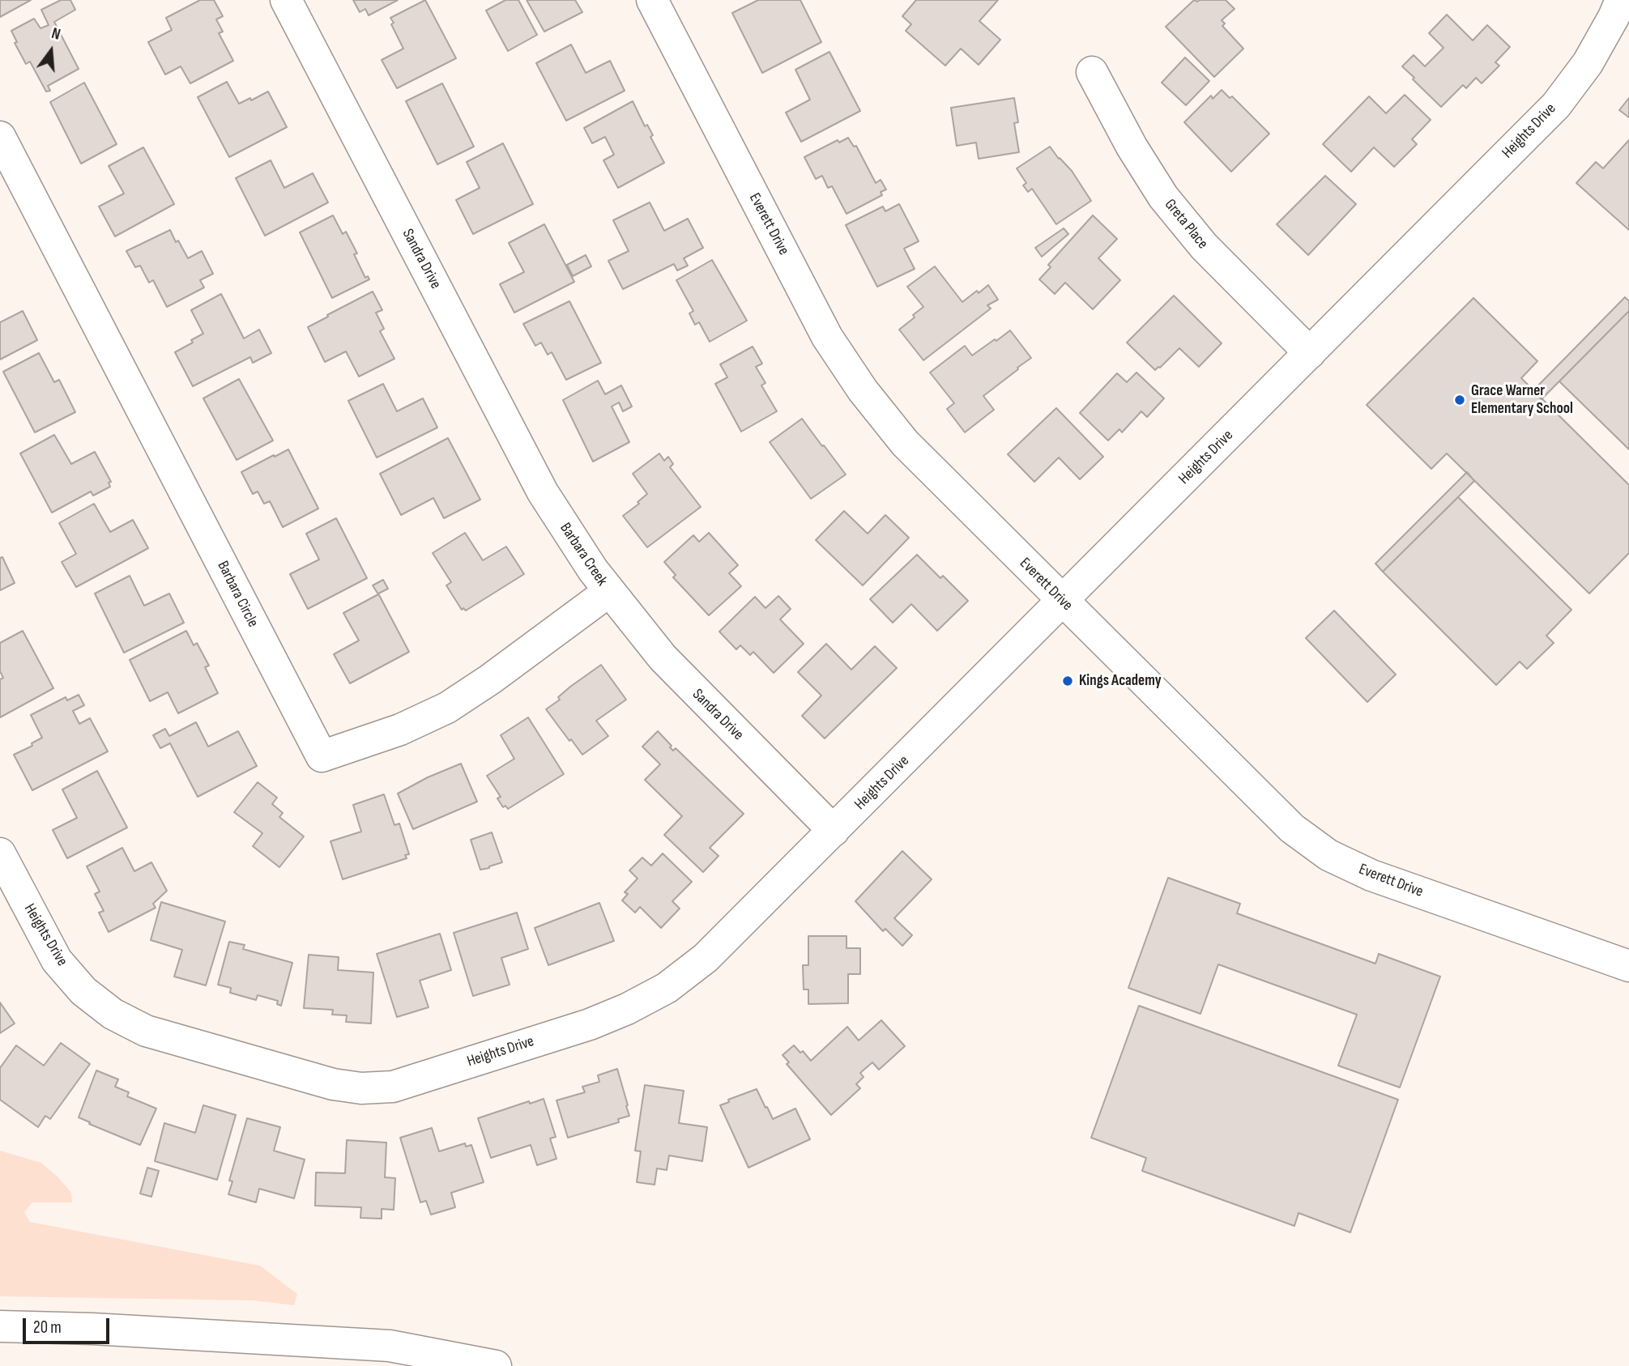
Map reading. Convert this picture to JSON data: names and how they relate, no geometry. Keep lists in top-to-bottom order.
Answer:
{
  "streets": {
    "main road": [
      "Heights Drive",
      "Everett Drive",
      "Greta Place",
      "Sandra Drive",
      "Barbara Creek",
      "Barbara Circle"
    ]
  },
  "crossings": [
    ["Heights Drive", "Everett Drive"],
    ["Heights Drive", "Greta Place"],
    ["Heights Drive", "Sandra Drive"],
    ["Sandra Drive", "Barbara Creek"],
    ["Sandra Drive", "Barbara Circle"],
    ["Barbara Creek", "Barbara Circle"]
  ],
  "places": ["Grace Warner Elementary School", "Kings Academy"],
  "scale_bar": "20 m",
  "north": "top"
}
